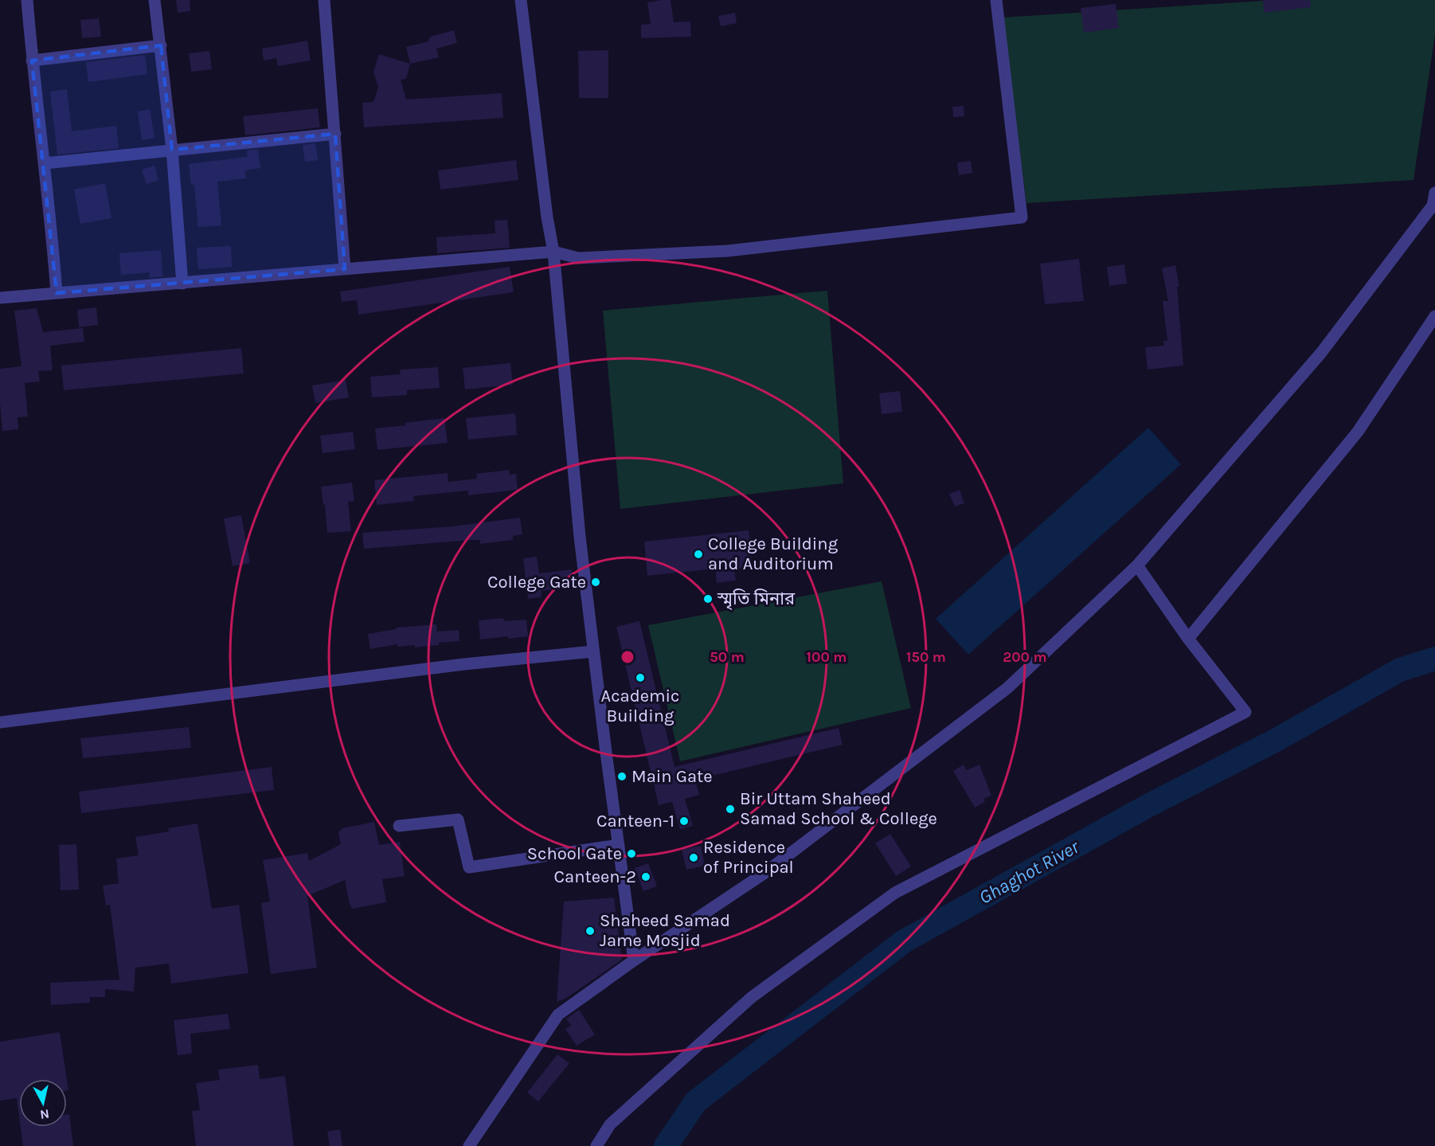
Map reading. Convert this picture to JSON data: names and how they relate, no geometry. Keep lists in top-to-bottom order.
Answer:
{
  "water": ["Ghaghot River"],
  "places": [
    "College Building and Auditorium",
    "College Gate",
    "স্মৃতি মিনার",
    "Academic Building",
    "Main Gate",
    "Bir Uttam Shaheed Samad School & College",
    "Canteen-1",
    "School Gate",
    "Residence of Principal",
    "Canteen-2",
    "Shaheed Samad Jame Mosjid"
  ],
  "north": "bottom",
  "rings": [
    "50 m",
    "100 m",
    "150 m",
    "200 m"
  ]
}
